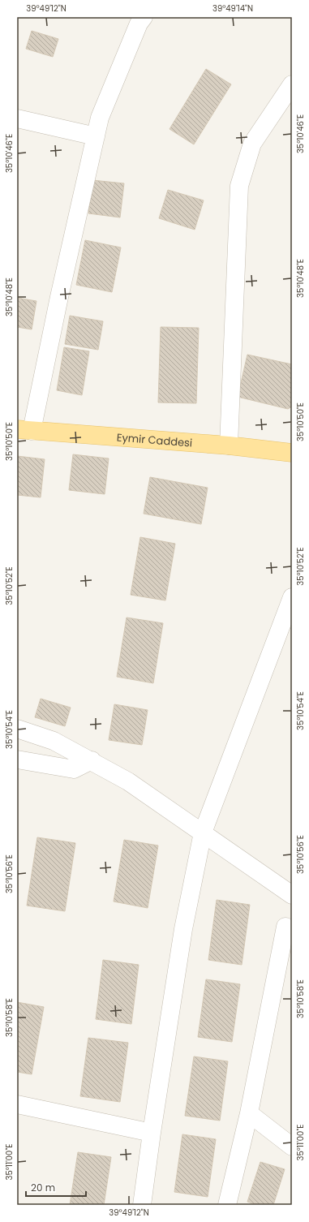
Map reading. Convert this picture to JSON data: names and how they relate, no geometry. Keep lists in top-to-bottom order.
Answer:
{
  "streets": {
    "main road": ["Eymir Caddesi"]
  },
  "scale_bar": "20 m",
  "coordinates": [
    "39°49'12\"N",
    "39°49'14\"N",
    "35°10'46\"E",
    "35°10'48\"E",
    "35°10'50\"E",
    "35°10'52\"E",
    "35°10'54\"E",
    "35°10'56\"E",
    "35°10'58\"E",
    "35°11'00\"E"
  ]
}
